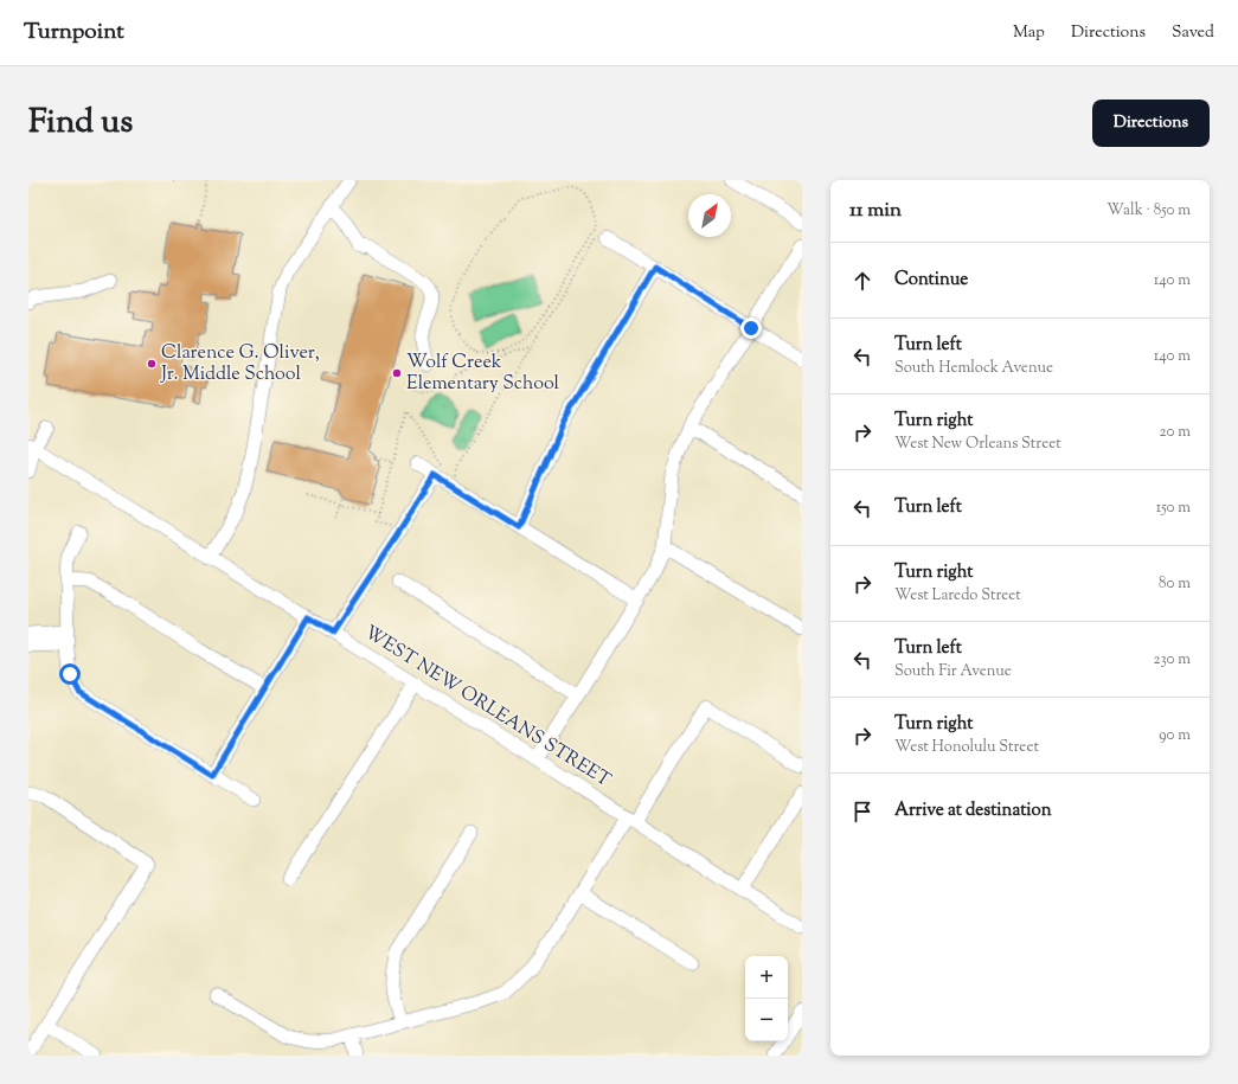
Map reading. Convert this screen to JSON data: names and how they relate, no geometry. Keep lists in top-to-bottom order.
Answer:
{
  "streets": {
    "street": ["WEST NEW ORLEANS STREET"]
  },
  "places": ["Clarence G. Oliver, Jr. Middle School", "Wolf Creek Elementary School"],
  "north": "top right",
  "page": {
    "header": "Turnpoint",
    "nav": ["Map", "Directions", "Saved"],
    "title": "Find us",
    "buttons": "Directions",
    "heading": ["11 min", "Walk · 850 m"],
    "list": [
      ["Continue", "140 m"],
      ["Turn left", "South Hemlock Avenue", "140 m"],
      ["Turn right", "West New Orleans Street", "20 m"],
      ["Turn left", "150 m"],
      ["Turn right", "West Laredo Street", "80 m"],
      ["Turn left", "South Fir Avenue", "230 m"],
      ["Turn right", "West Honolulu Street", "90 m"],
      "Arrive at destination"
    ],
    "map_buttons": ["+", "−"]
  }
}
